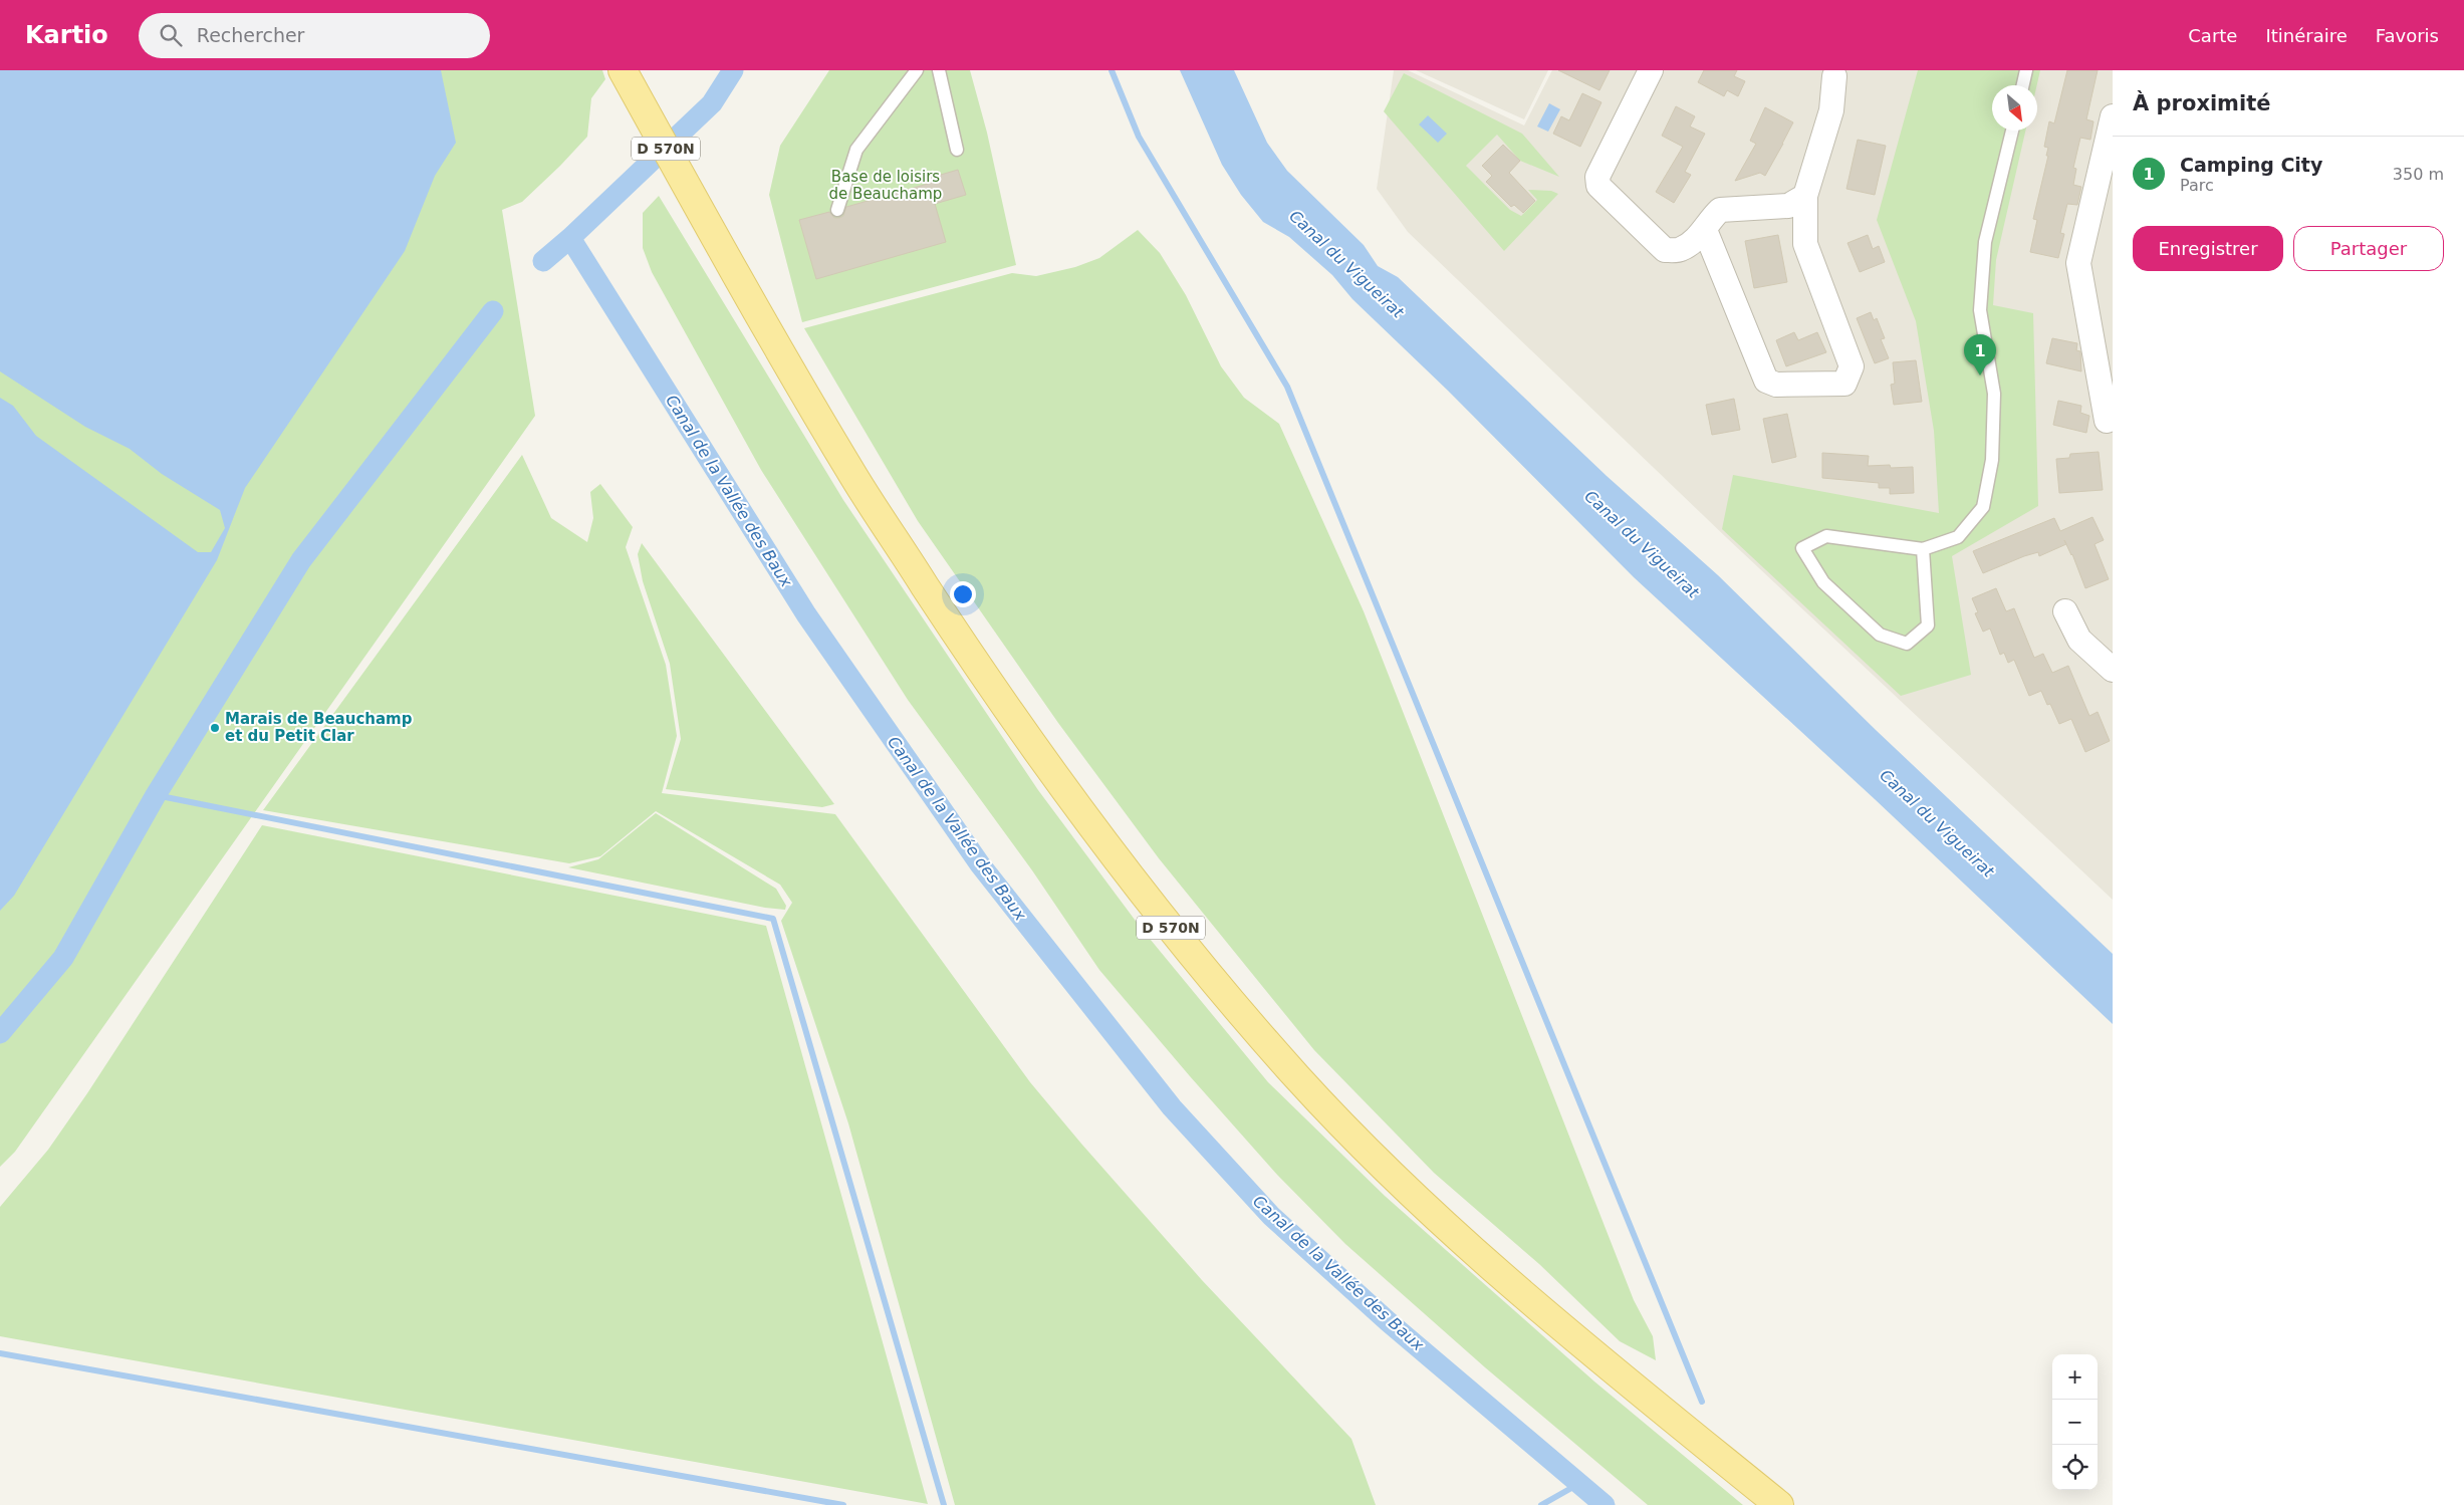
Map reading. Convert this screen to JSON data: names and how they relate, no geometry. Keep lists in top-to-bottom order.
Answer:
{
  "streets": {
    "main road": ["D 570N"]
  },
  "water": ["Canal du Vigueirat", "Canal de la Vallée des Baux"],
  "parks": ["Base de loisirs de Beauchamp"],
  "places": ["Marais de Beauchamp et du Petit Clar"],
  "north": "bottom right",
  "page": {
    "header": "Kartio",
    "search": "Rechercher",
    "nav": ["Carte", "Itinéraire", "Favoris"],
    "heading": "À proximité",
    "list": [
      {
        "mark": "1",
        "name": "Camping City",
        "note": "Parc",
        "value": "350 m"
      }
    ],
    "buttons": ["Enregistrer", "Partager"],
    "pins": "1",
    "map_buttons": ["+", "−"]
  }
}
